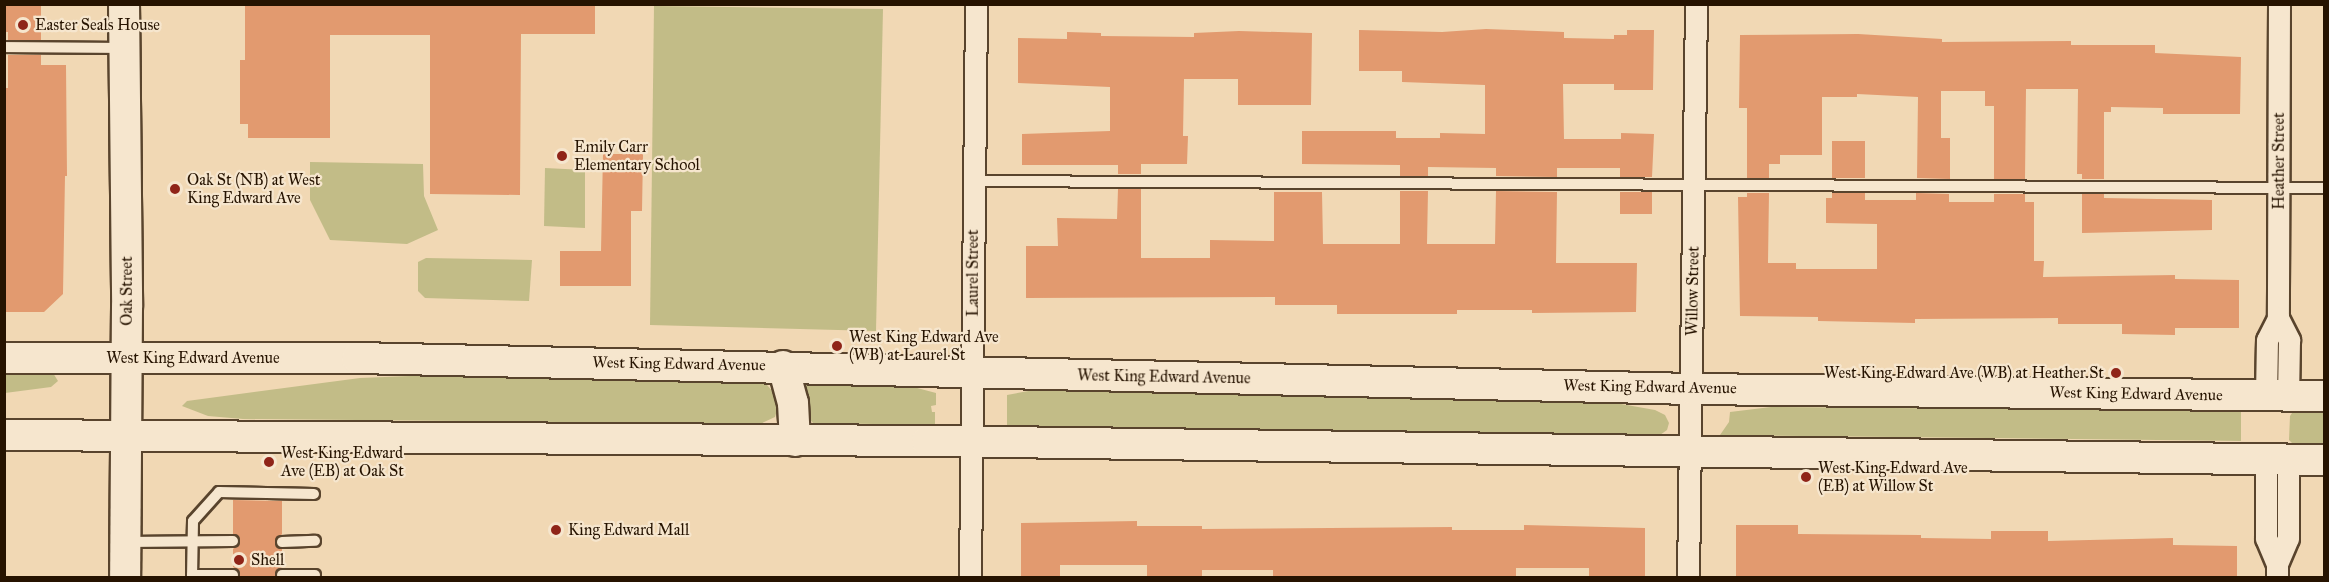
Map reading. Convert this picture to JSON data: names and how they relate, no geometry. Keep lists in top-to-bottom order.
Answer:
{
  "streets": {
    "main road": ["Oak Street", "West King Edward Avenue"],
    "street": ["Heather Street", "Laurel Street", "Willow Street"]
  },
  "crossings": [
    ["Heather Street", "West King Edward Avenue"],
    ["Laurel Street", "West King Edward Avenue"],
    ["Oak Street", "West King Edward Avenue"],
    ["Willow Street", "West King Edward Avenue"]
  ],
  "places": [
    "Easter Seals House",
    "Emily Carr Elementary School",
    "Oak St (NB) at West King Edward Ave",
    "West King Edward Ave (WB) at Laurel St",
    "West King Edward Ave (WB) at Heather St",
    "West King Edward Ave (EB) at Oak St",
    "West King Edward Ave (EB) at Willow St",
    "King Edward Mall",
    "Shell"
  ]
}
